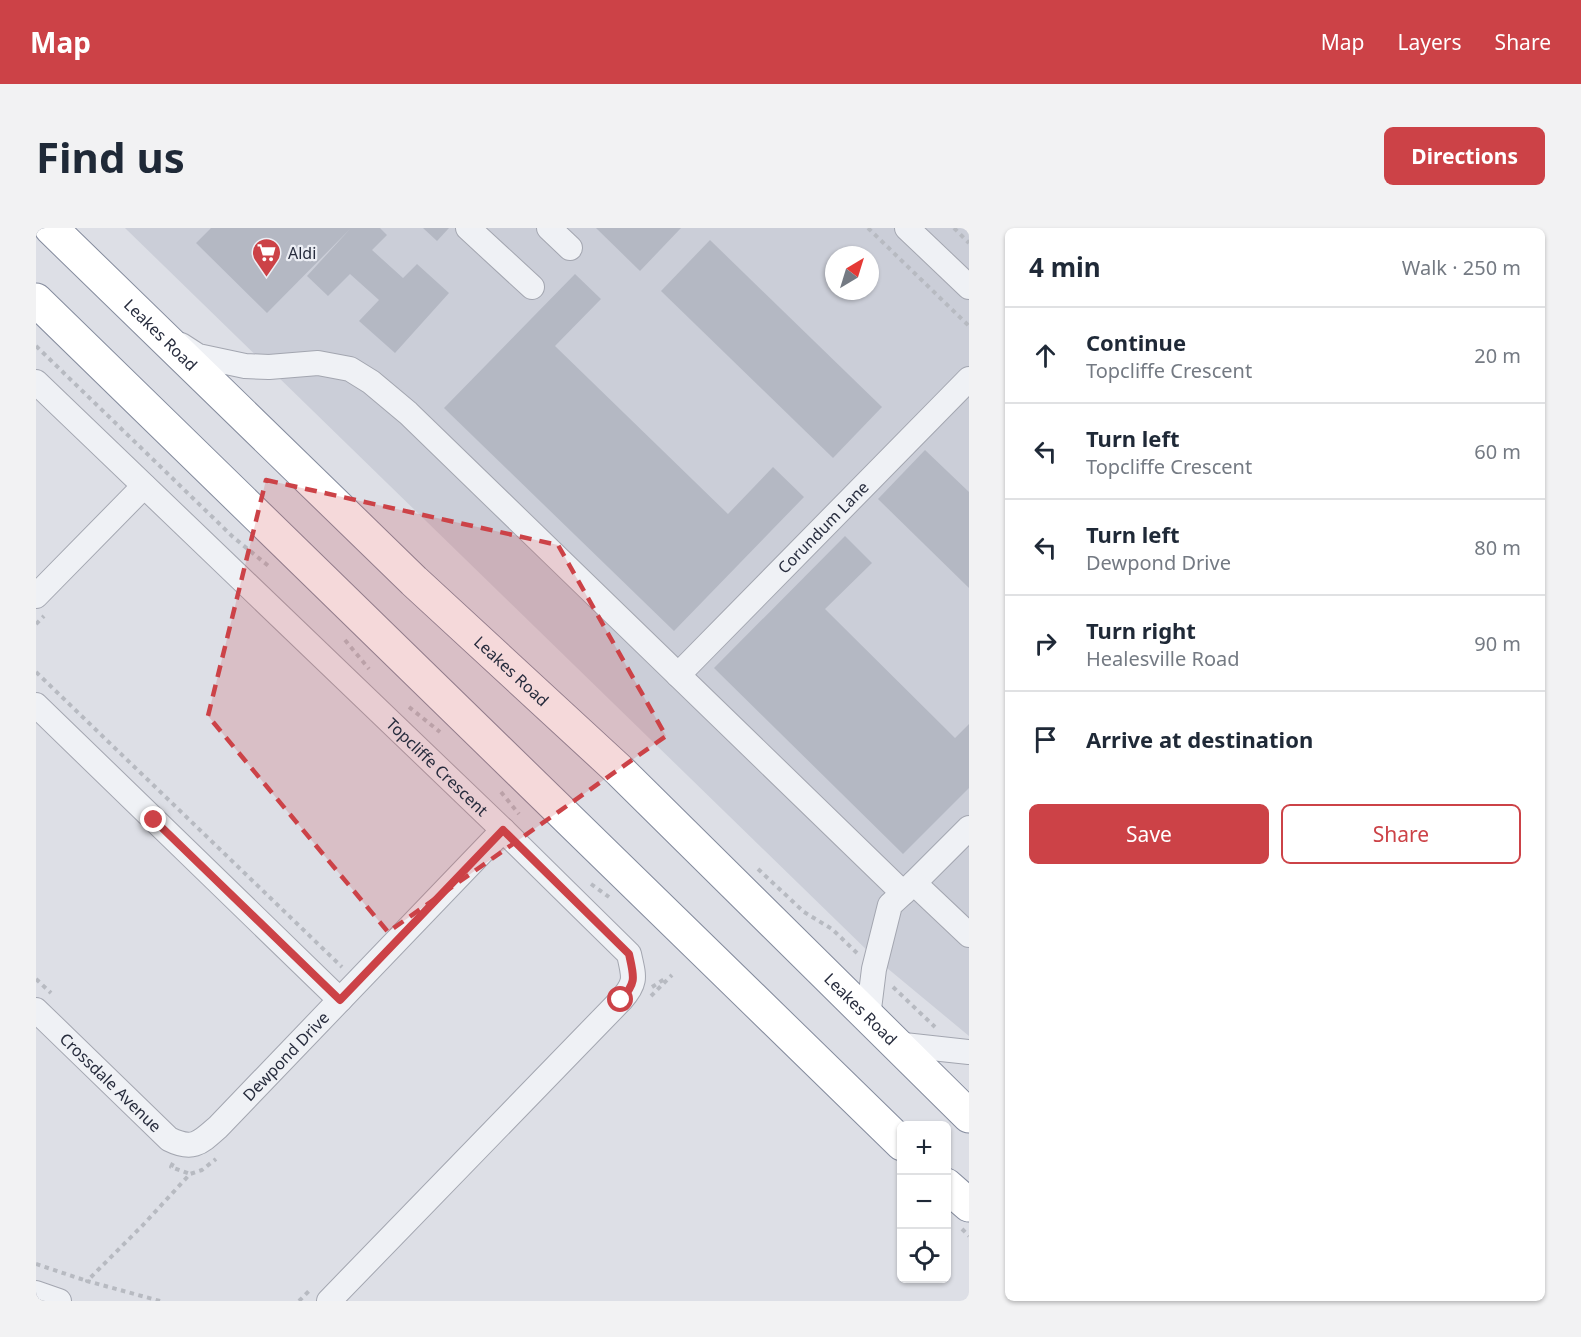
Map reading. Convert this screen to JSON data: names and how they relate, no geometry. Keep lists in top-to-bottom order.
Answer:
{
  "streets": {
    "highway": ["Leakes Road"],
    "street": [
      "Corundum Lane",
      "Topcliffe Crescent",
      "Dewpond Drive",
      "Crossdale Avenue"
    ]
  },
  "crossings": [
    ["Topcliffe Crescent", "Dewpond Drive"],
    ["Dewpond Drive", "Crossdale Avenue"]
  ],
  "places": {
    "supermarket": ["Aldi"]
  },
  "north": "top right",
  "page": {
    "header": "Map",
    "nav": ["Map", "Layers", "Share"],
    "buttons": [
      "Directions",
      ["Save", "Share"]
    ],
    "title": "Find us",
    "heading": ["4 min", "Walk · 250 m"],
    "list": [
      ["Continue", "Topcliffe Crescent", "20 m"],
      ["Turn left", "Topcliffe Crescent", "60 m"],
      ["Turn left", "Dewpond Drive", "80 m"],
      ["Turn right", "Healesville Road", "90 m"],
      "Arrive at destination"
    ],
    "map_buttons": ["+", "−"]
  }
}
